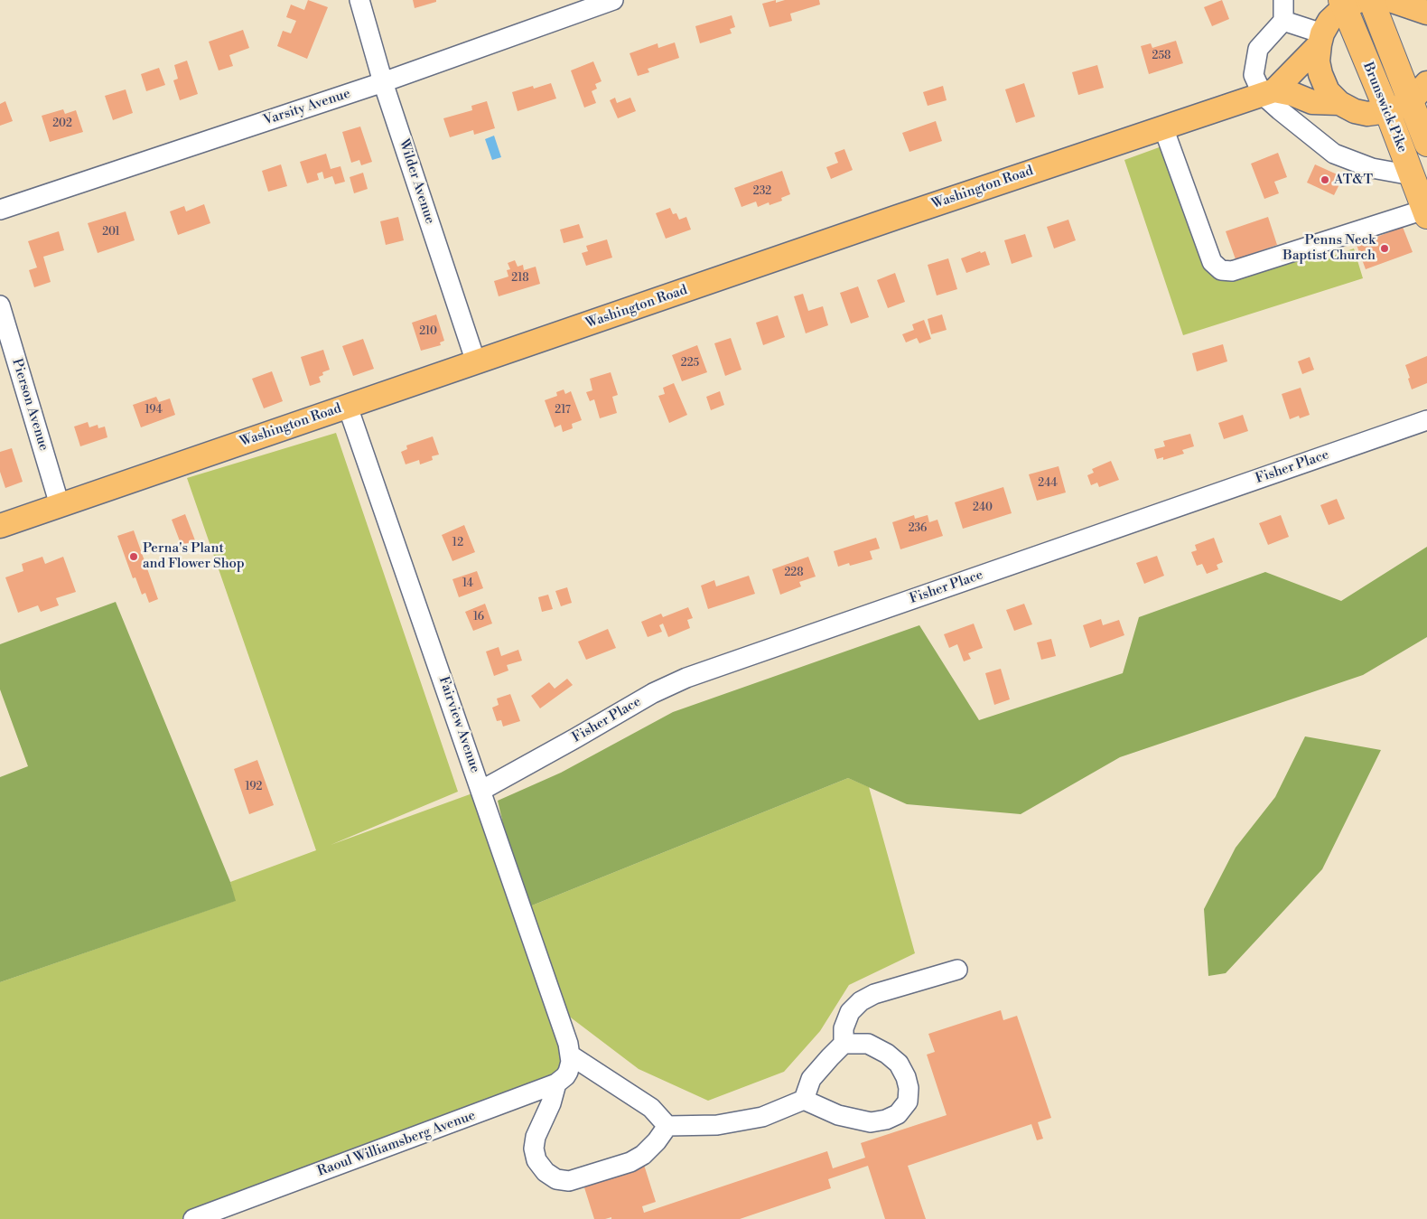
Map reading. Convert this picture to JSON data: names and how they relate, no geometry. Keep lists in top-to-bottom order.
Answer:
{
  "streets": {
    "highway": ["Brunswick Pike"],
    "main road": ["Washington Road"],
    "street": [
      "Varsity Avenue",
      "Wilder Avenue",
      "Pierson Avenue",
      "Fisher Place",
      "Fairview Avenue",
      "Raoul Williamsberg Avenue"
    ]
  },
  "crossings": [
    ["Varsity Avenue", "Wilder Avenue"],
    ["Brunswick Pike", "Washington Road"],
    ["Wilder Avenue", "Washington Road"],
    ["Washington Road", "Pierson Avenue"],
    ["Washington Road", "Fairview Avenue"],
    ["Fisher Place", "Fairview Avenue"]
  ],
  "places": ["AT&T", "Penns Neck Baptist Church", "Perna's Plant and Flower Shop"],
  "house_numbers": [
    "258",
    "202",
    "232",
    "201",
    "218",
    "210",
    "225",
    "194",
    "217",
    "244",
    "240",
    "236",
    "12",
    "228",
    "14",
    "16",
    "192"
  ]
}
